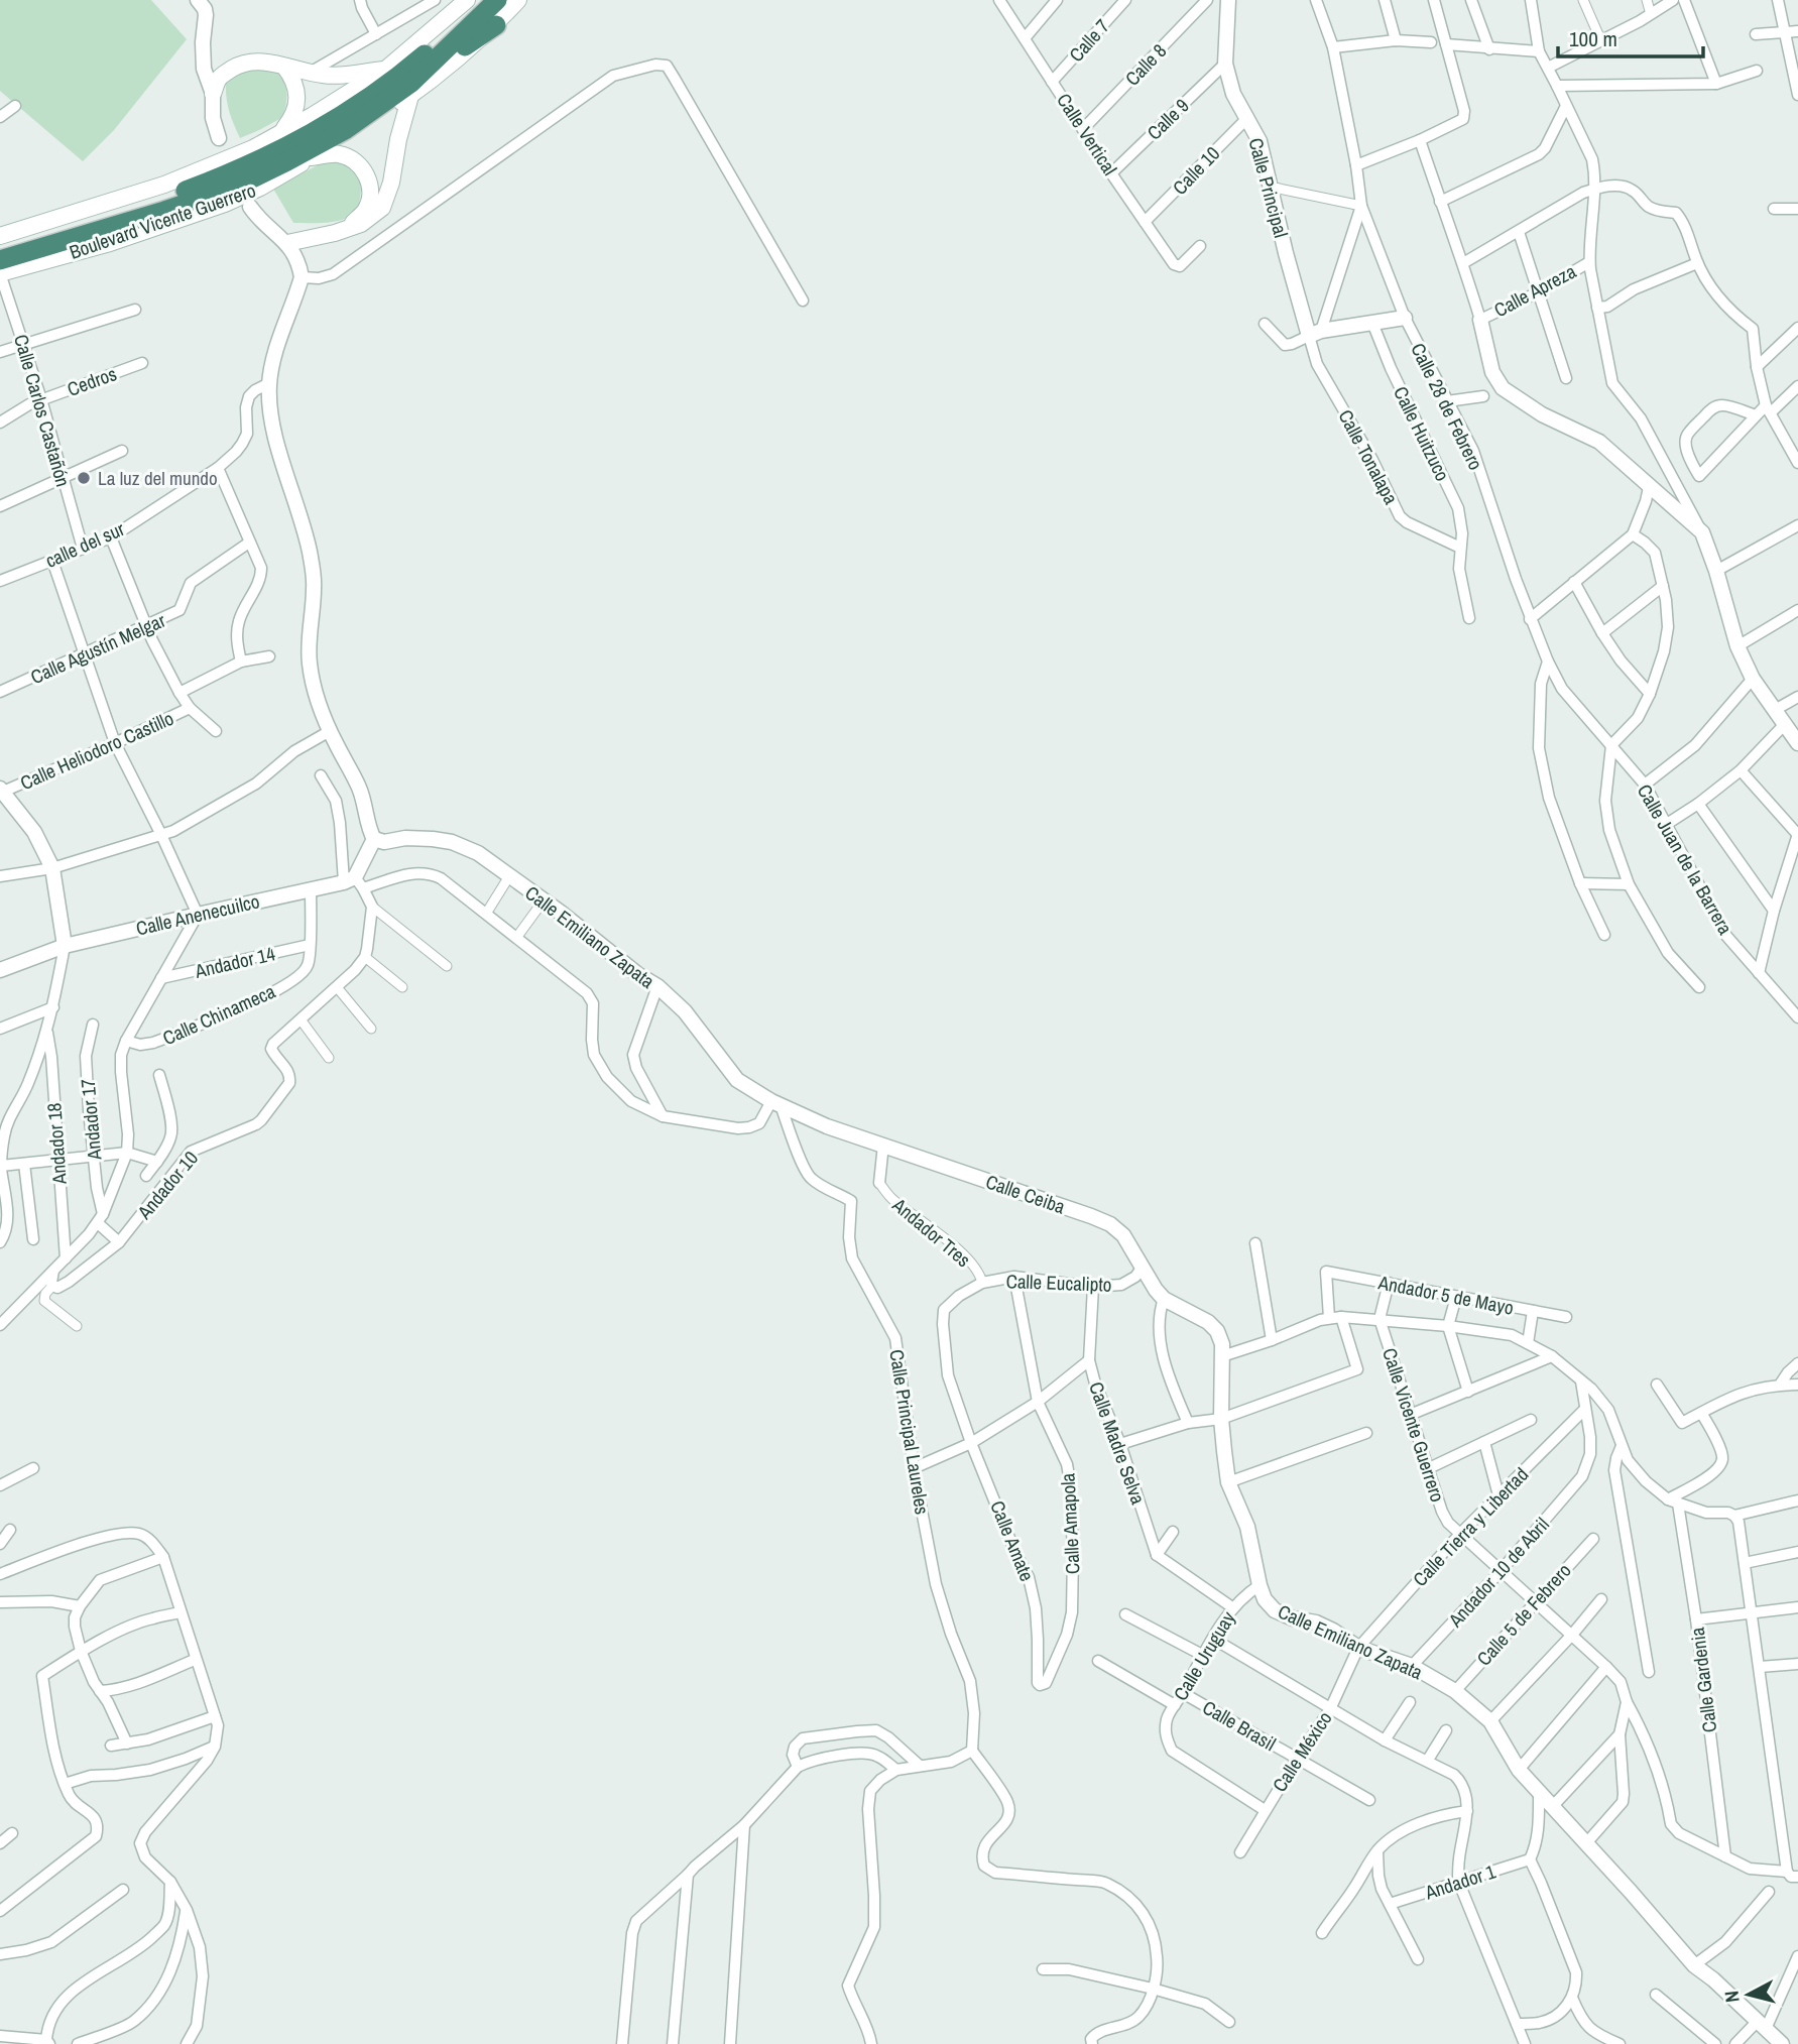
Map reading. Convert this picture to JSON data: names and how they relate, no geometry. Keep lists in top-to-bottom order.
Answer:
{
  "streets": {
    "highway": ["Boulevard Vicente Guerrero"],
    "street": [
      "Calle 7",
      "Calle 8",
      "Calle 9",
      "Calle Vertical",
      "Calle 10",
      "Calle Principal",
      "Calle Apreza",
      "Cedros",
      "Calle 28 de Febrero",
      "Calle Carlos Castañón",
      "Calle Huitzuco",
      "Calle Tonalapa",
      "calle del sur",
      "Calle Agustín Melgar",
      "Calle Heliodoro Castillo",
      "Calle Juan de la Barrera",
      "Calle Anenecuilco",
      "Calle Emiliano Zapata",
      "Andador 14",
      "Calle Chinameca",
      "Andador 17",
      "Andador 18",
      "Andador 10",
      "Calle Ceiba",
      "Andador Tres",
      "Calle Eucalipto",
      "Andador 5 de Mayo",
      "Calle Vicente Guerrero",
      "Calle Principal Laureles",
      "Calle Madre Selva",
      "Calle Amapola",
      "Calle Tierra y Libertad",
      "Calle Amate",
      "Andador 10 de Abril",
      "Calle 5 de Febrero",
      "Calle Uruguay",
      "Calle Gardenia",
      "Calle Brasil",
      "Calle México",
      "Andador 1"
    ]
  },
  "crossings": [
    ["Calle 7", "Calle Vertical"],
    ["Calle 8", "Calle Vertical"],
    ["Calle 9", "Calle Vertical"],
    ["Calle 9", "Calle Principal"],
    ["Calle Vertical", "Calle 10"],
    ["Calle 10", "Calle Principal"],
    ["Calle Principal", "Calle Tonalapa"],
    ["Boulevard Vicente Guerrero", "Calle Carlos Castañón"],
    ["Cedros", "Calle Carlos Castañón"],
    ["Calle 28 de Febrero", "Calle Juan de la Barrera"],
    ["Calle Carlos Castañón", "calle del sur"],
    ["Calle Huitzuco", "Calle Tonalapa"],
    ["Calle Emiliano Zapata", "Calle Ceiba"],
    ["Calle Emiliano Zapata", "Calle Principal Laureles"],
    ["Calle Emiliano Zapata", "Calle Tierra y Libertad"],
    ["Calle Emiliano Zapata", "Andador 10 de Abril"],
    ["Calle Emiliano Zapata", "Calle 5 de Febrero"],
    ["Calle Emiliano Zapata", "Calle Uruguay"],
    ["Calle Emiliano Zapata", "Calle México"],
    ["Andador 14", "Calle Chinameca"],
    ["Calle Ceiba", "Calle Eucalipto"],
    ["Calle Ceiba", "Calle Principal Laureles"],
    ["Andador Tres", "Calle Eucalipto"],
    ["Calle Eucalipto", "Calle Madre Selva"],
    ["Calle Eucalipto", "Calle Amapola"],
    ["Calle Eucalipto", "Calle Amate"],
    ["Calle Vicente Guerrero", "Calle Tierra y Libertad"],
    ["Calle Vicente Guerrero", "Andador 10 de Abril"],
    ["Calle Vicente Guerrero", "Calle 5 de Febrero"],
    ["Calle Vicente Guerrero", "Calle Gardenia"],
    ["Calle Amapola", "Calle Amate"],
    ["Calle Tierra y Libertad", "Andador 10 de Abril"],
    ["Calle Tierra y Libertad", "Calle México"],
    ["Calle Uruguay", "Calle Brasil"],
    ["Calle Uruguay", "Calle México"],
    ["Calle Brasil", "Calle México"]
  ],
  "places": ["La luz del mundo"],
  "scale_bar": "100 m",
  "north": "left"
}
